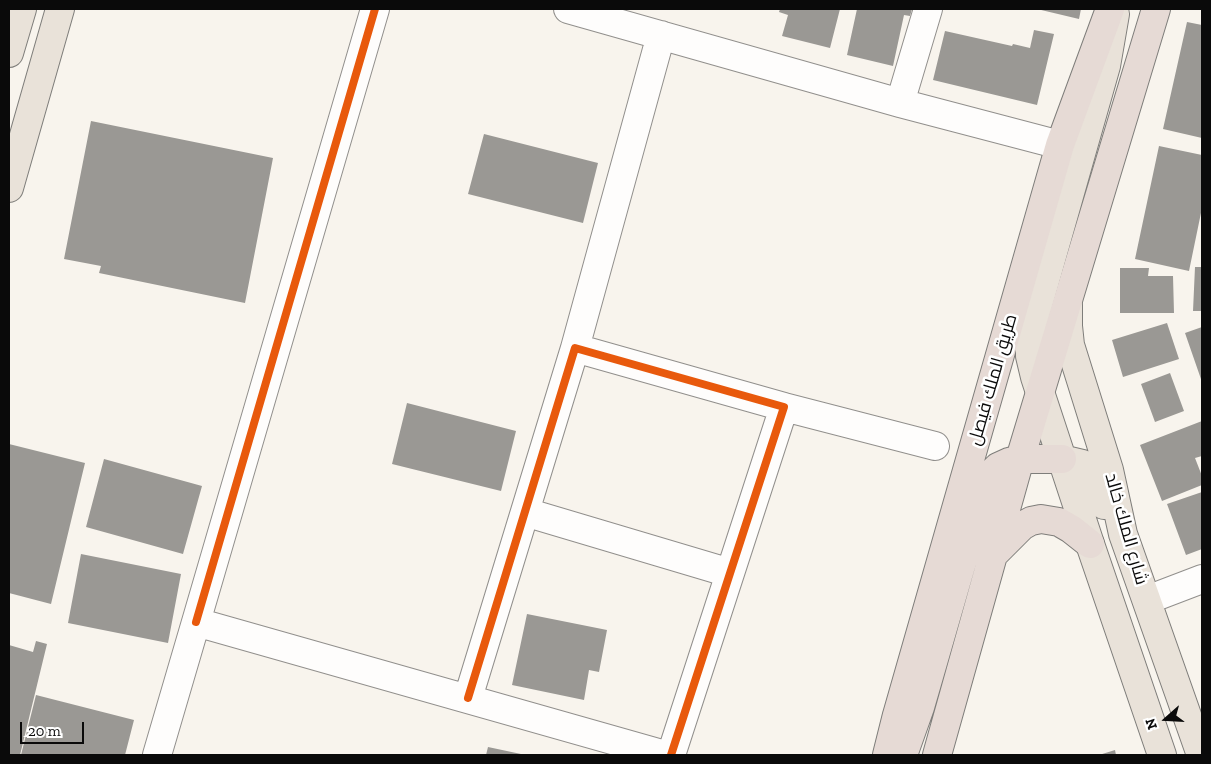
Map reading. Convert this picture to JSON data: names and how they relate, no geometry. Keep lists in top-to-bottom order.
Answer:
{
  "streets": {
    "highway": ["طريق الملك فيصل"],
    "main road": ["شارع الملك خالد"]
  },
  "scale_bar": "20 m",
  "north": "left"
}
